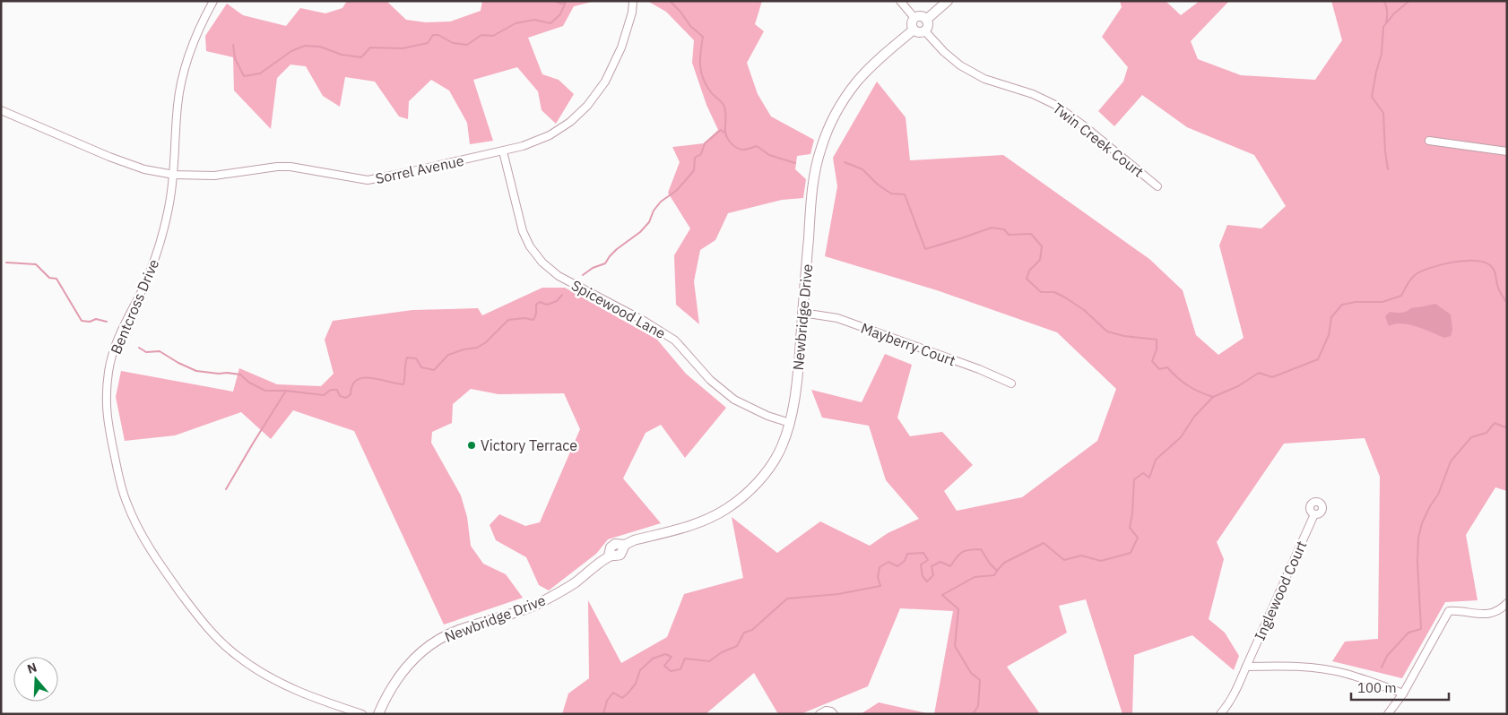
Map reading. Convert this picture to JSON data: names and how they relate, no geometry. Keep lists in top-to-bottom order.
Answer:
{
  "streets": {
    "street": [
      "Twin Creek Court",
      "Sorrel Avenue",
      "Bentcross Drive",
      "Spicewood Lane",
      "Newbridge Drive",
      "Mayberry Court",
      "Inglewood Court"
    ]
  },
  "crossings": [
    ["Twin Creek Court", "Newbridge Drive"],
    ["Sorrel Avenue", "Bentcross Drive"],
    ["Sorrel Avenue", "Spicewood Lane"],
    ["Spicewood Lane", "Newbridge Drive"],
    ["Newbridge Drive", "Mayberry Court"]
  ],
  "places": ["Victory Terrace"],
  "scale_bar": "100 m",
  "north": "top"
}
